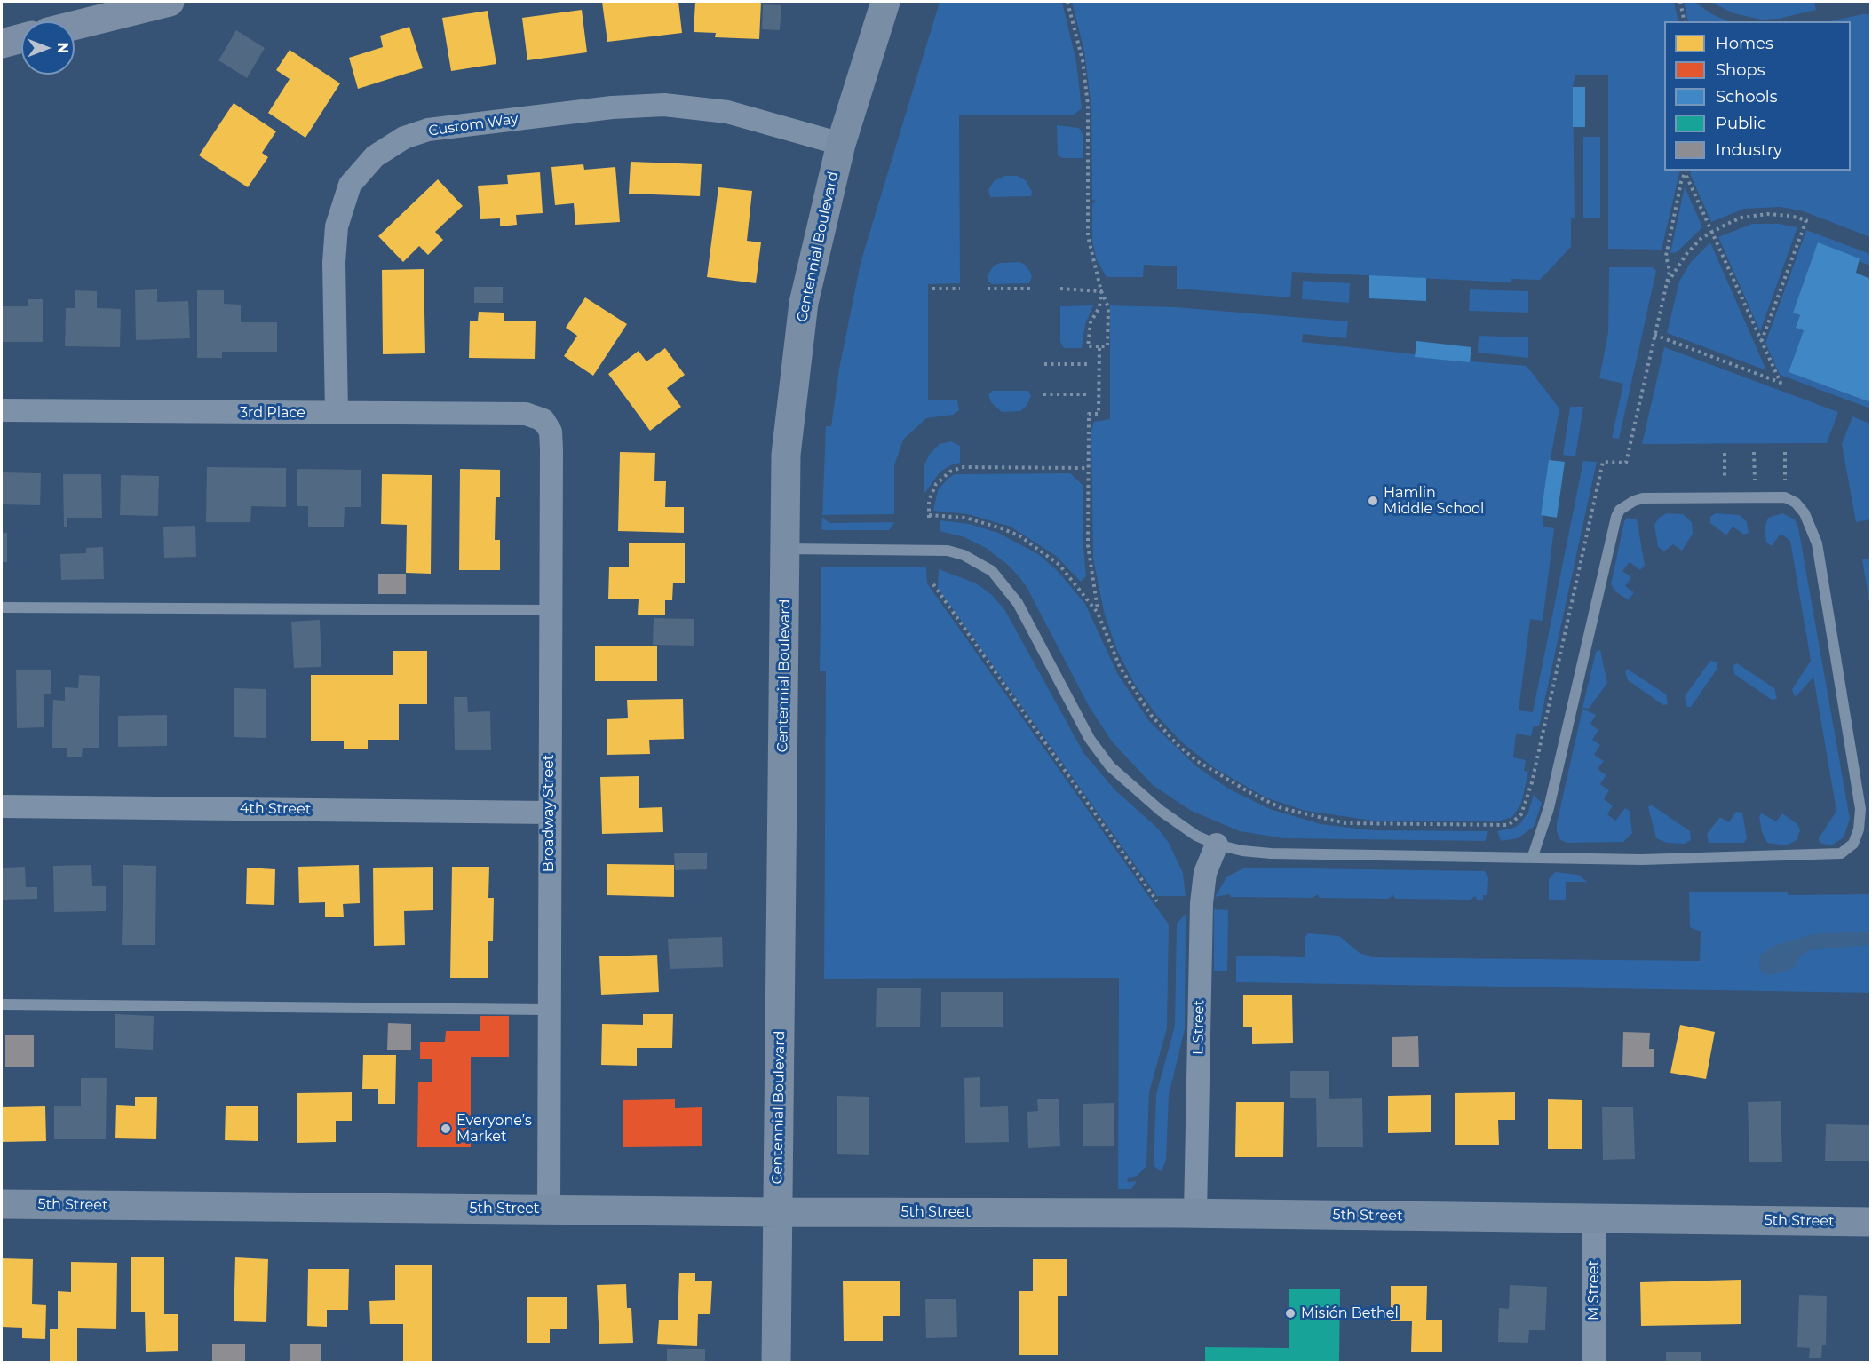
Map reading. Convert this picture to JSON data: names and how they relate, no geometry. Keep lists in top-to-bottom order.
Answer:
{
  "streets": {
    "main road": ["Centennial Boulevard", "5th Street"],
    "street": [
      "Custom Way",
      "3rd Place",
      "4th Street",
      "Broadway Street",
      "L Street",
      "M Street"
    ]
  },
  "crossings": [
    ["Custom Way", "Centennial Boulevard"],
    ["Custom Way", "3rd Place"],
    ["Centennial Boulevard", "5th Street"],
    ["3rd Place", "Broadway Street"],
    ["4th Street", "Broadway Street"],
    ["Broadway Street", "5th Street"],
    ["L Street", "5th Street"],
    ["5th Street", "M Street"]
  ],
  "places": ["Hamlin Middle School", "Everyone’s Market", "Misión Bethel"],
  "legend": [
    "Homes",
    "Shops",
    "Schools",
    "Public",
    "Industry"
  ],
  "north": "right"
}
